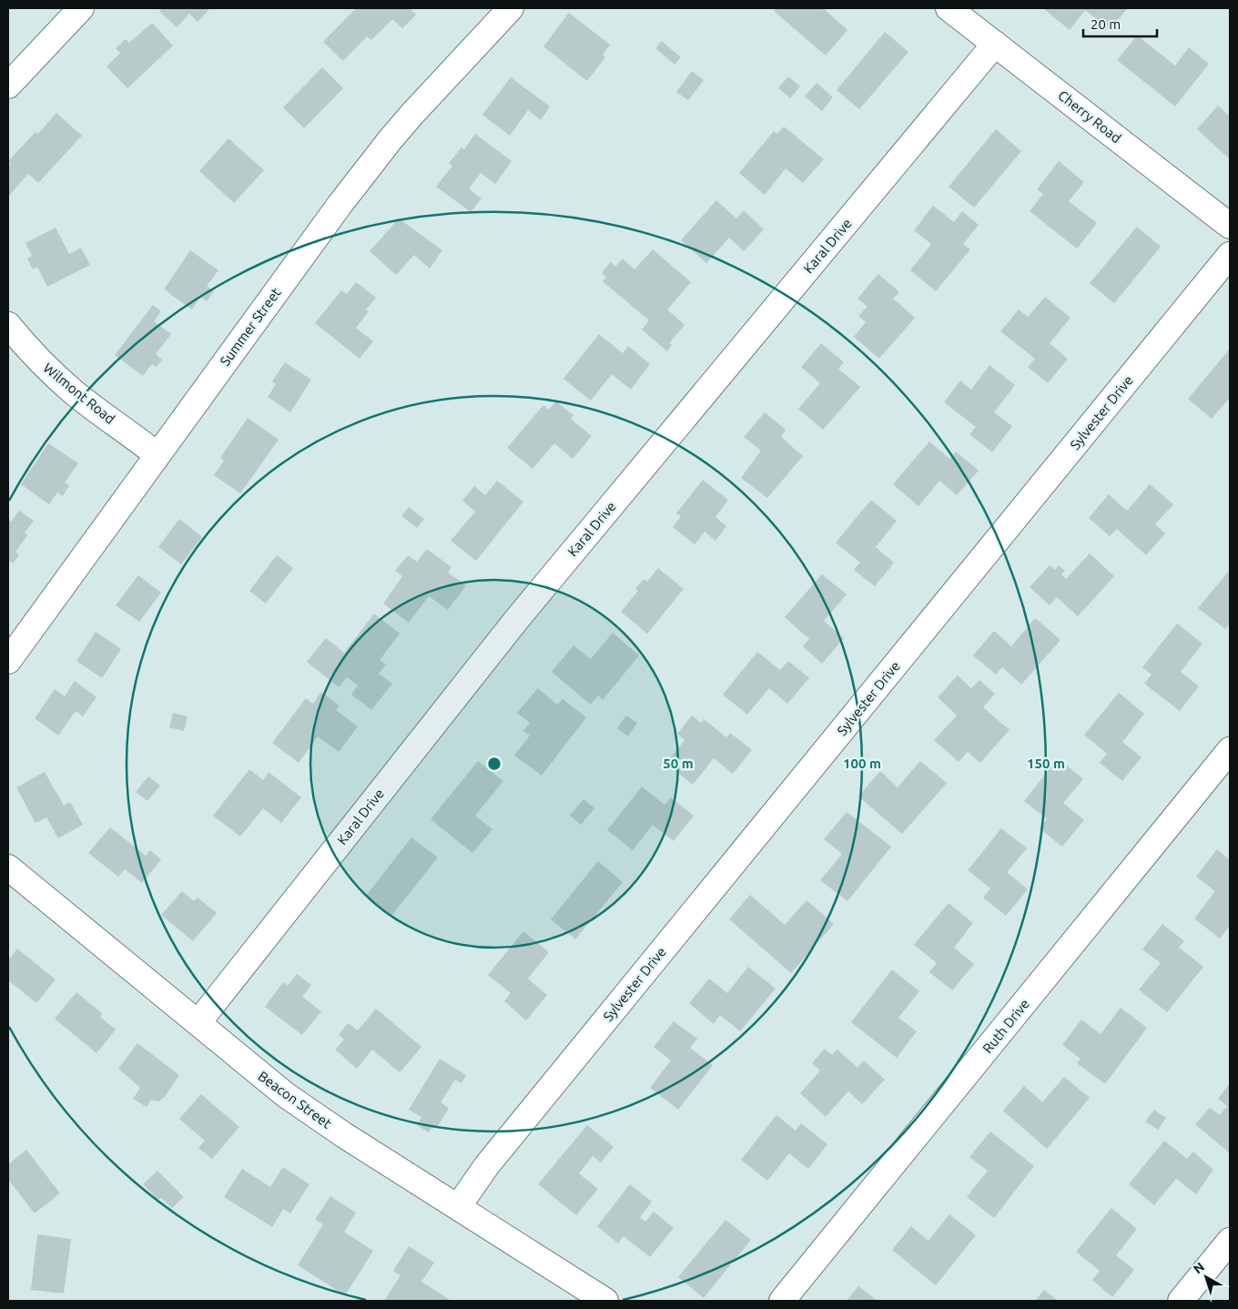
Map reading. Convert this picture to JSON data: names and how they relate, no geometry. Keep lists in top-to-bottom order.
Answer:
{
  "streets": {
    "street": [
      "Cherry Road",
      "Karal Drive",
      "Summer Street",
      "Wilmont Road",
      "Sylvester Drive",
      "Ruth Drive",
      "Beacon Street"
    ]
  },
  "crossings": [
    ["Cherry Road", "Karal Drive"],
    ["Karal Drive", "Beacon Street"],
    ["Summer Street", "Wilmont Road"],
    ["Sylvester Drive", "Beacon Street"]
  ],
  "scale_bar": "20 m",
  "north": "top left",
  "rings": ["50 m", "100 m", "150 m"]
}
